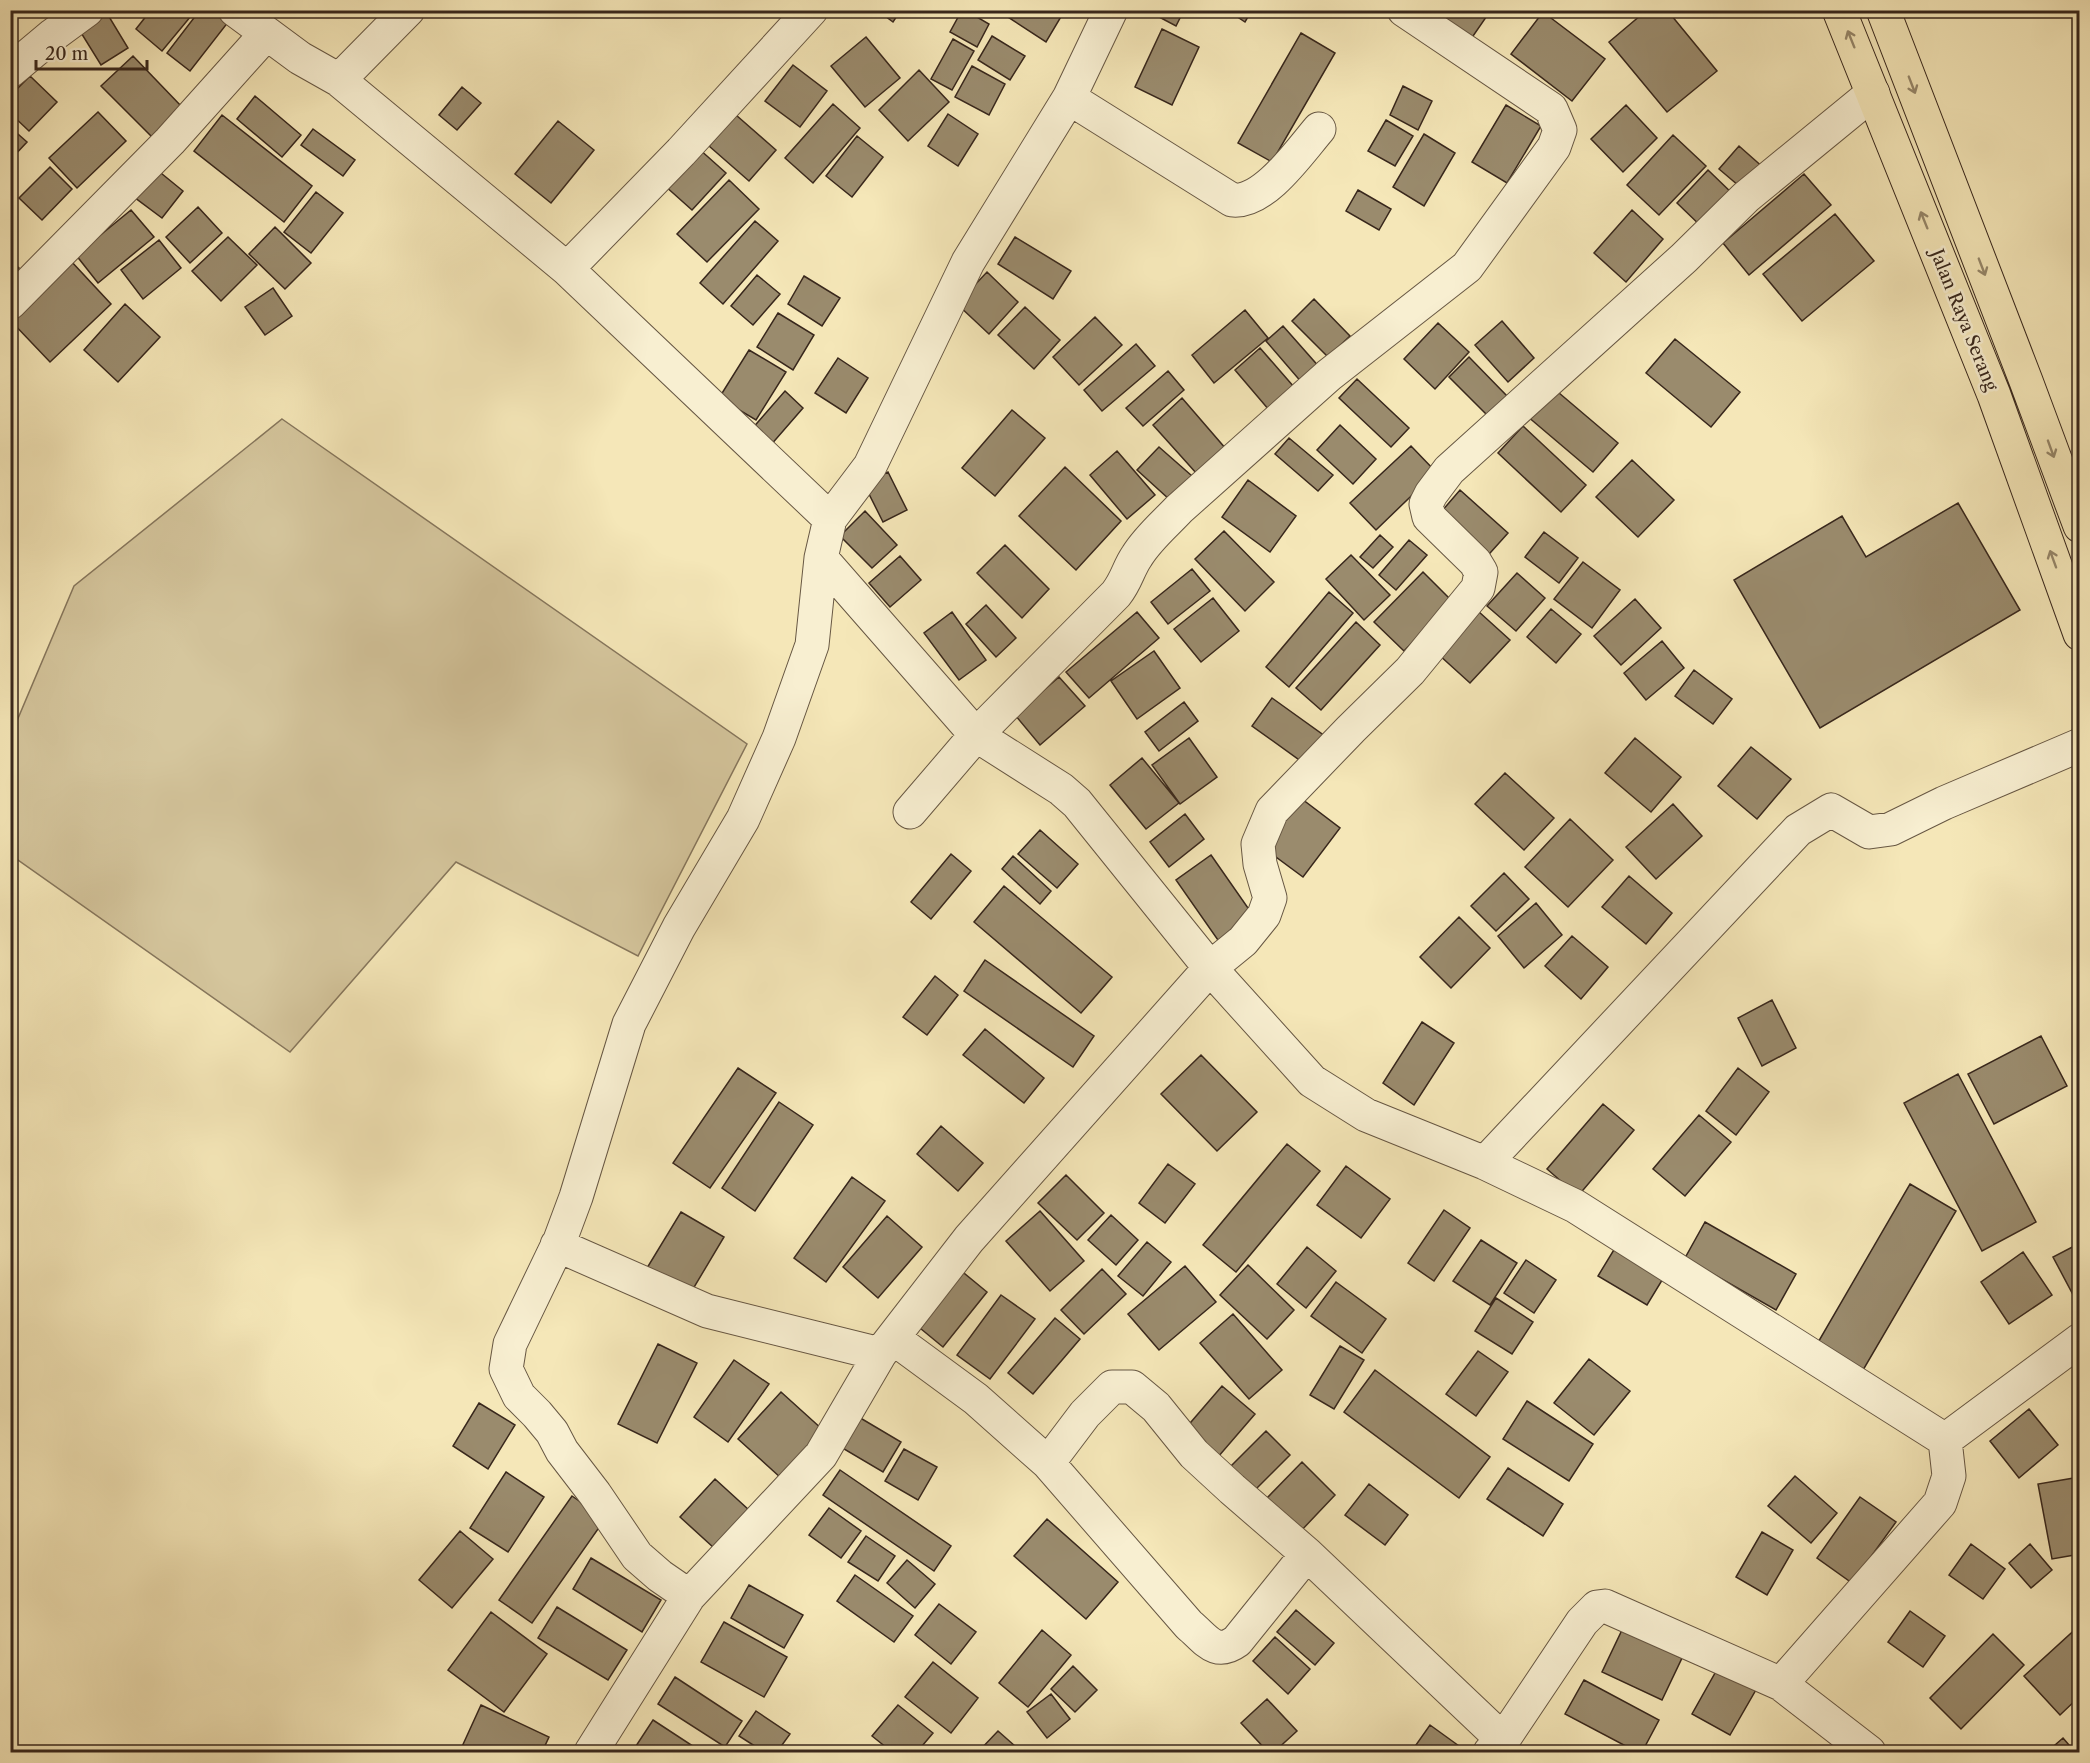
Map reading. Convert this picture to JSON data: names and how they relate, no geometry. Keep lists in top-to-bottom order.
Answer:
{
  "streets": {
    "highway": ["Jalan Raya Serang"]
  },
  "scale_bar": "20 m"
}
